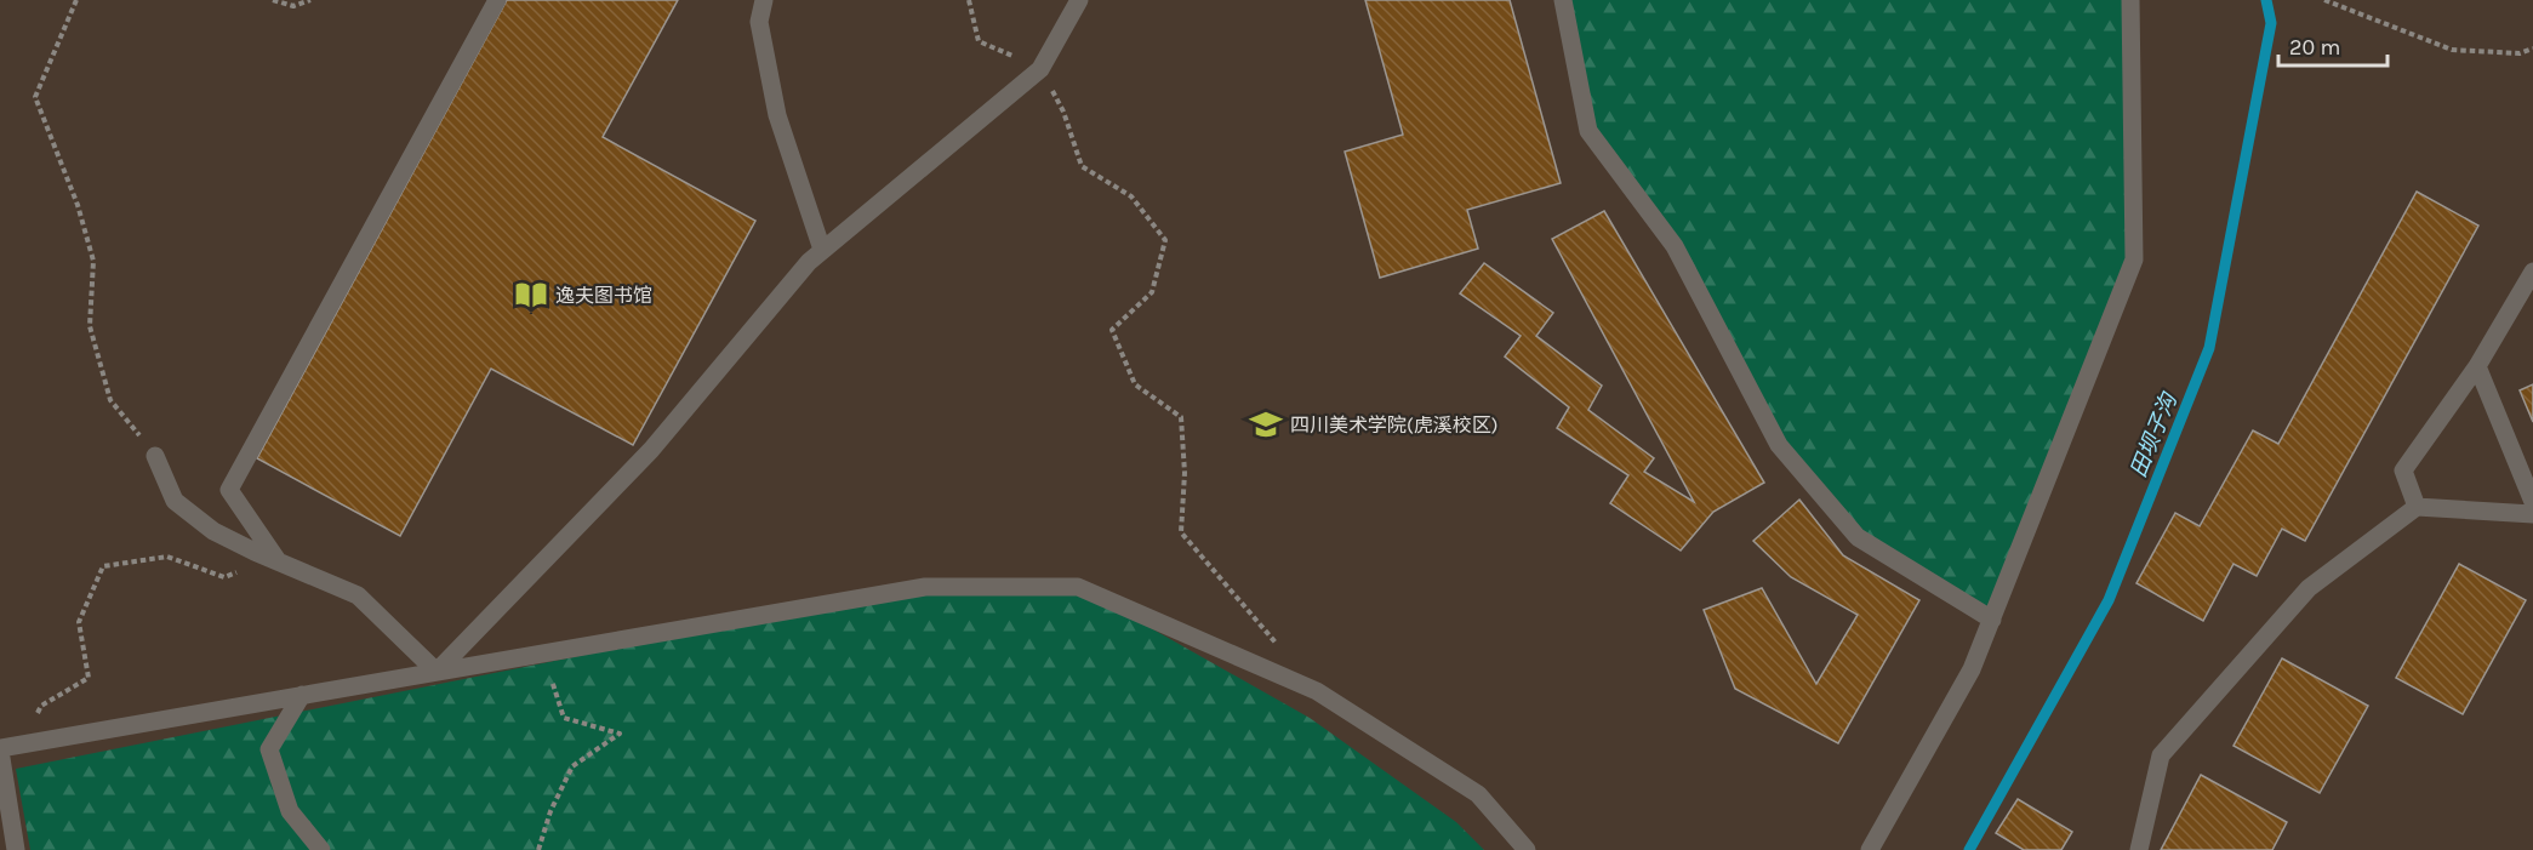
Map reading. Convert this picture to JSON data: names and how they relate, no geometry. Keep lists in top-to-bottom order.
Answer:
{
  "water": ["田坝子沟"],
  "places": {
    "library": ["逸夫图书馆"],
    "school or university": ["四川美术学院(虎溪校区)"]
  },
  "scale_bar": "20 m"
}
